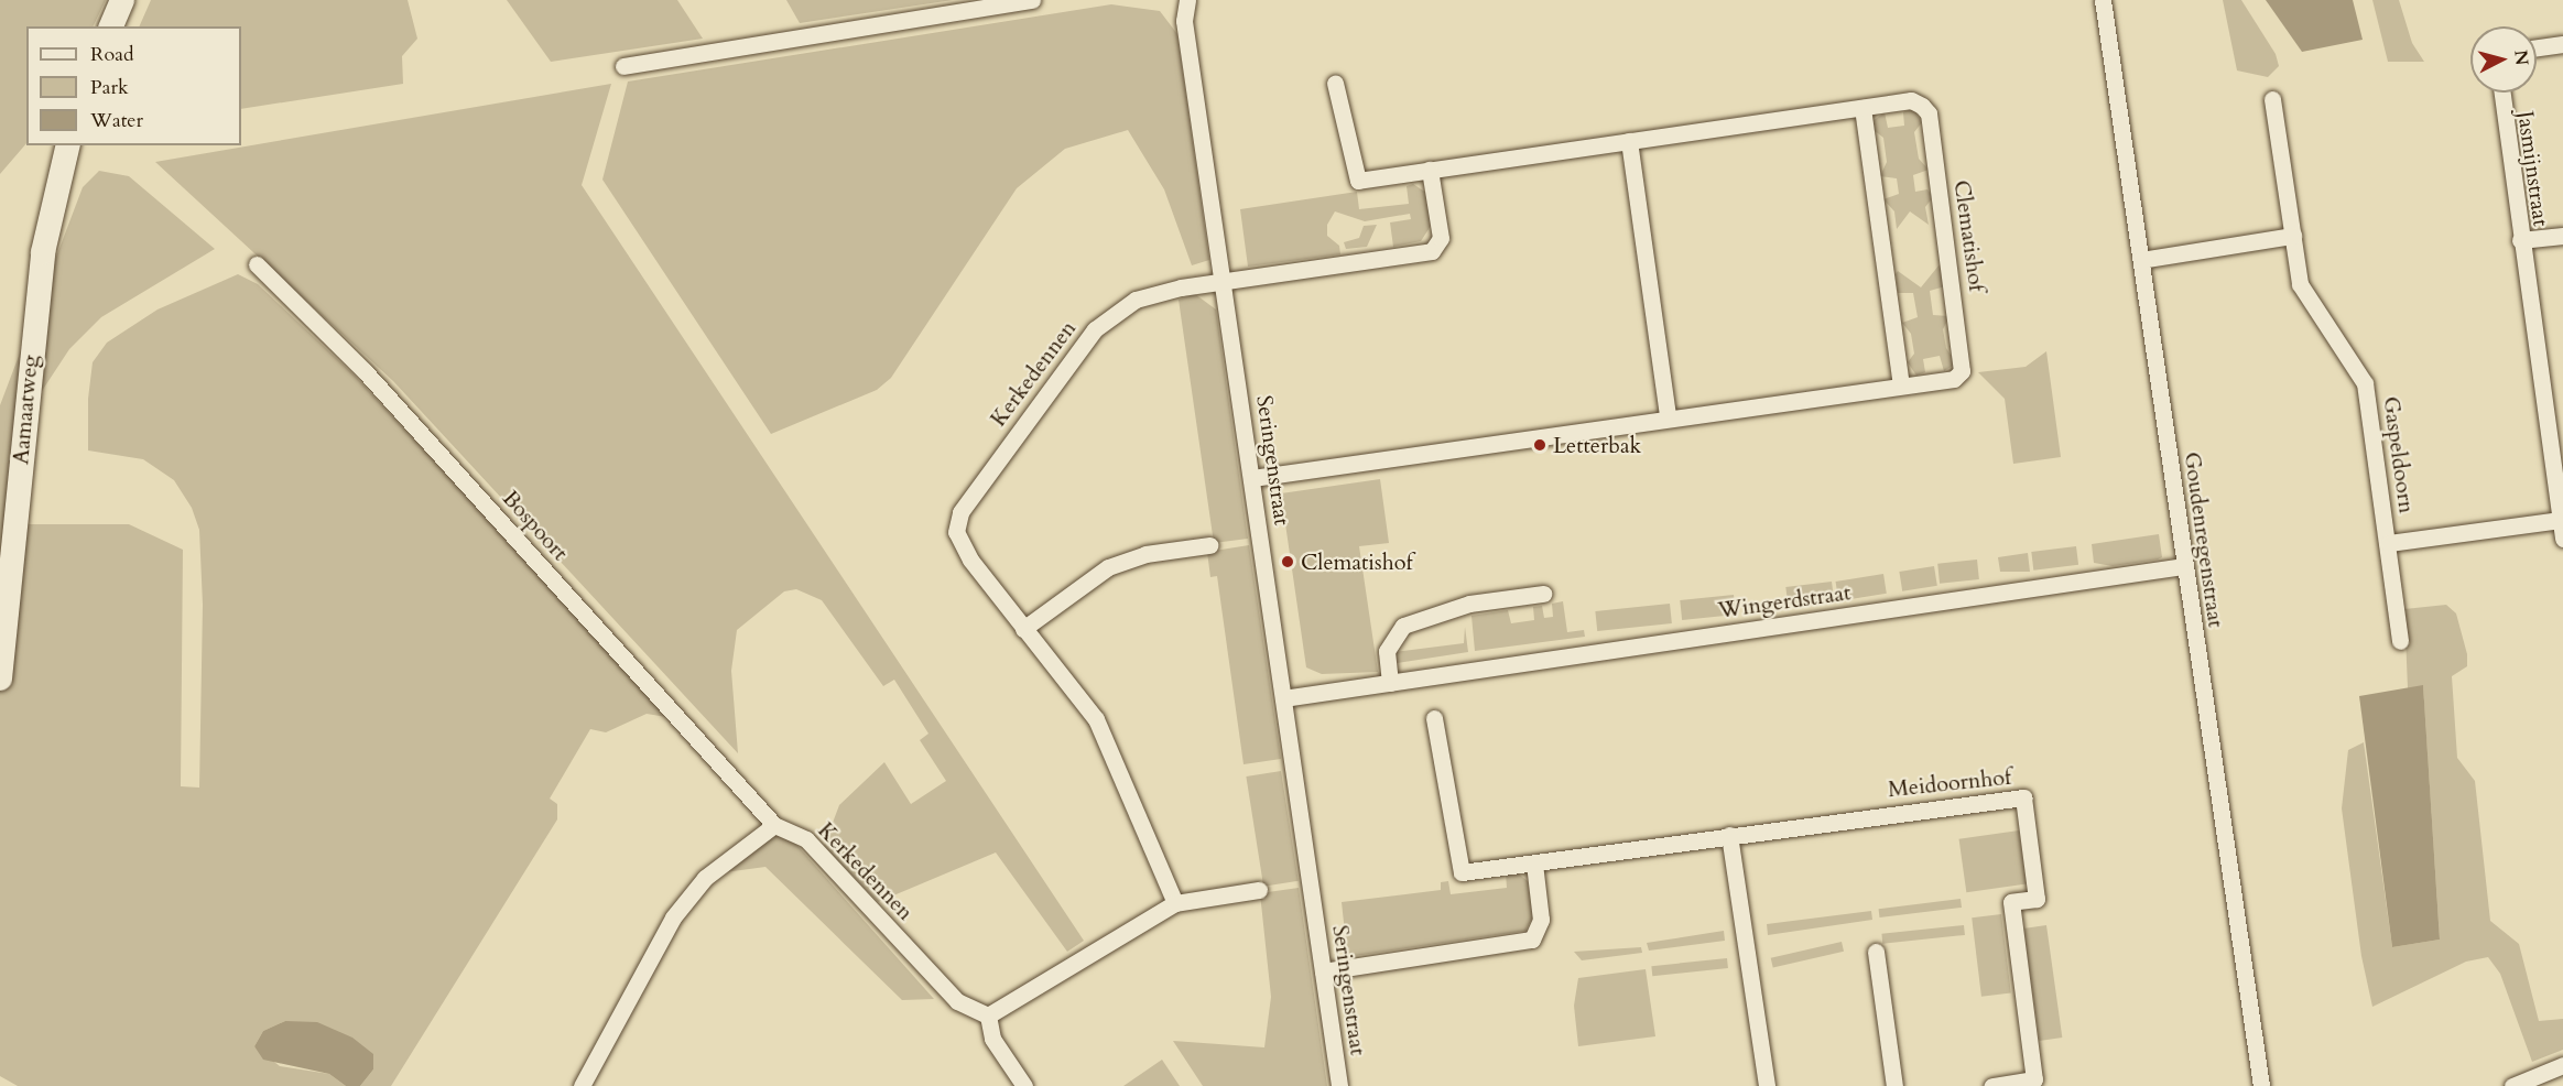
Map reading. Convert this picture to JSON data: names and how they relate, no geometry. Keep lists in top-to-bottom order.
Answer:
{
  "streets": {
    "main road": ["Aamaatweg"],
    "street": [
      "Jasmijnstraat",
      "Clematishof",
      "Kerkedennen",
      "Gaspeldoorn",
      "Seringenstraat",
      "Bospoort",
      "Goudenregenstraat",
      "Wingerdstraat",
      "Meidoornhof"
    ]
  },
  "crossings": [
    ["Jasmijnstraat", "Gaspeldoorn"],
    ["Clematishof", "Seringenstraat"],
    ["Kerkedennen", "Seringenstraat"],
    ["Kerkedennen", "Bospoort"],
    ["Seringenstraat", "Wingerdstraat"],
    ["Goudenregenstraat", "Wingerdstraat"]
  ],
  "places": ["Letterbak", "Clematishof"],
  "legend": ["Road", "Park", "Water"],
  "north": "right"
}
